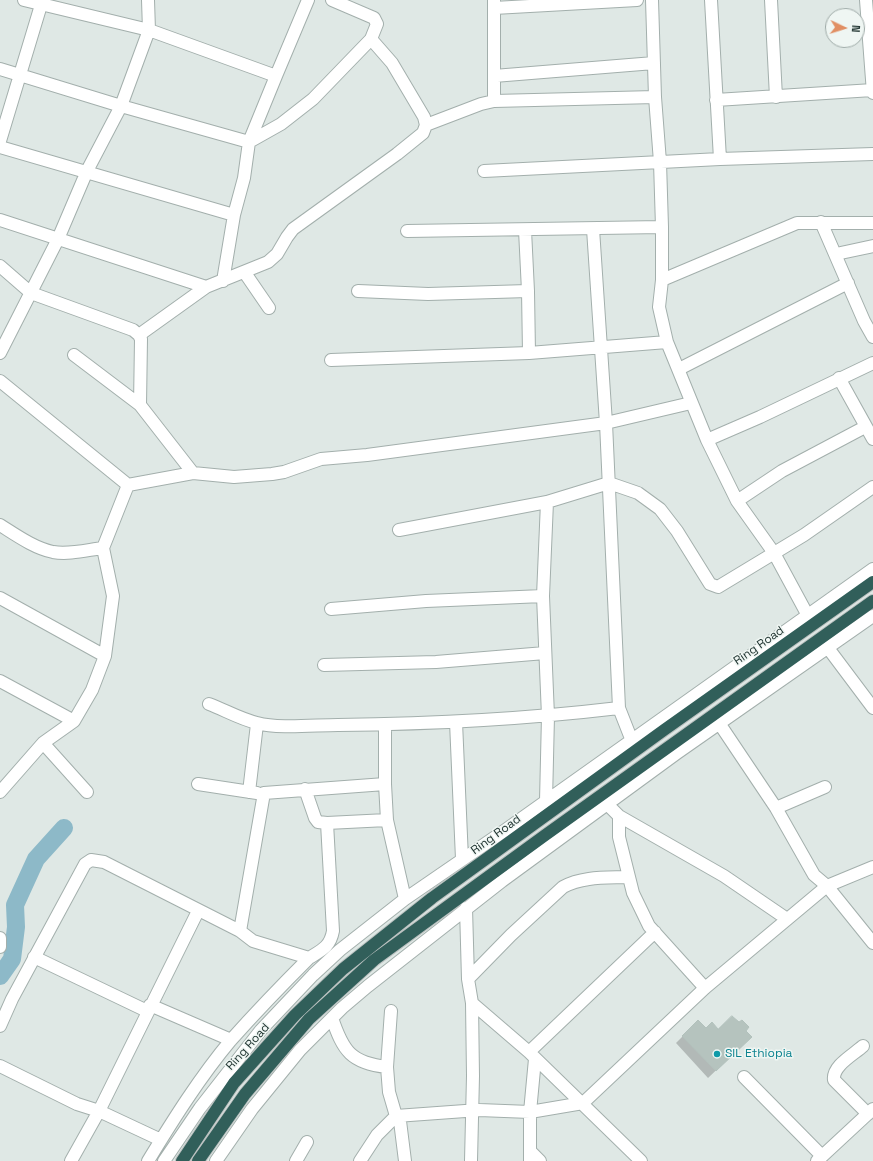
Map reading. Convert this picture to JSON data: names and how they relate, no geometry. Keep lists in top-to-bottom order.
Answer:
{
  "streets": {
    "highway": ["Ring Road"]
  },
  "places": ["SIL Ethiopia"],
  "north": "right"
}
